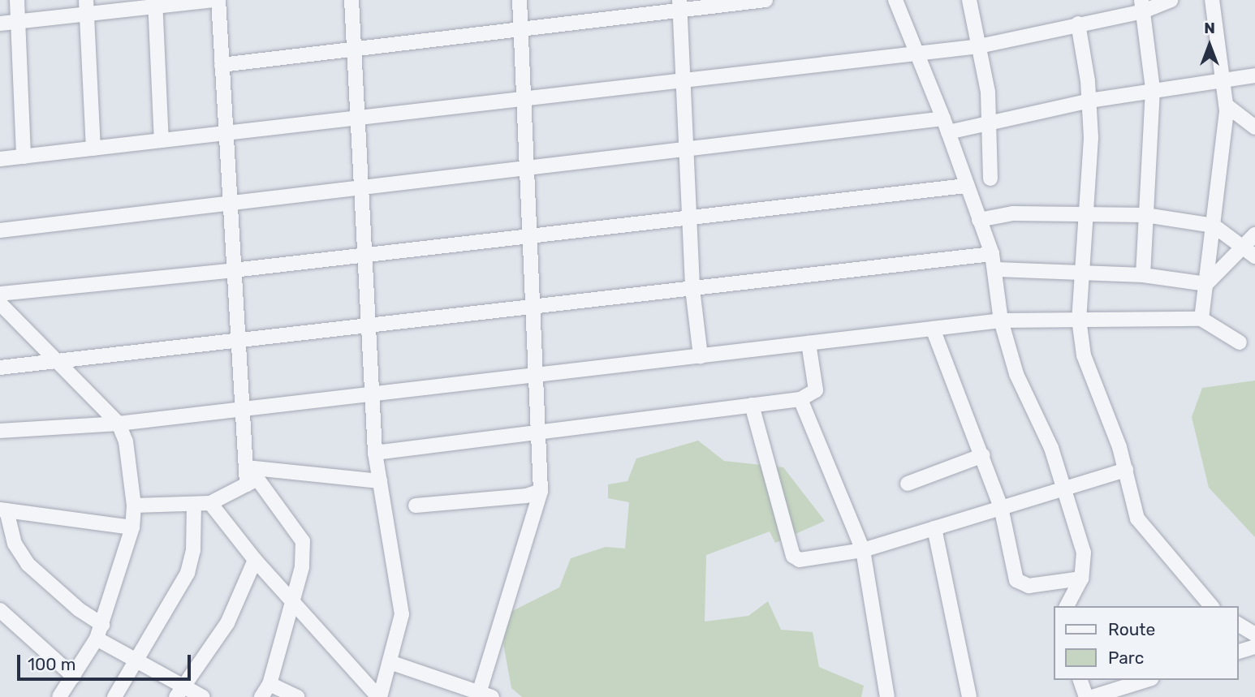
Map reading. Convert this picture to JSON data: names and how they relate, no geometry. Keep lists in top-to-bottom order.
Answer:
{
  "legend": ["Route", "Parc"],
  "scale_bar": "100 m",
  "north": "top"
}
